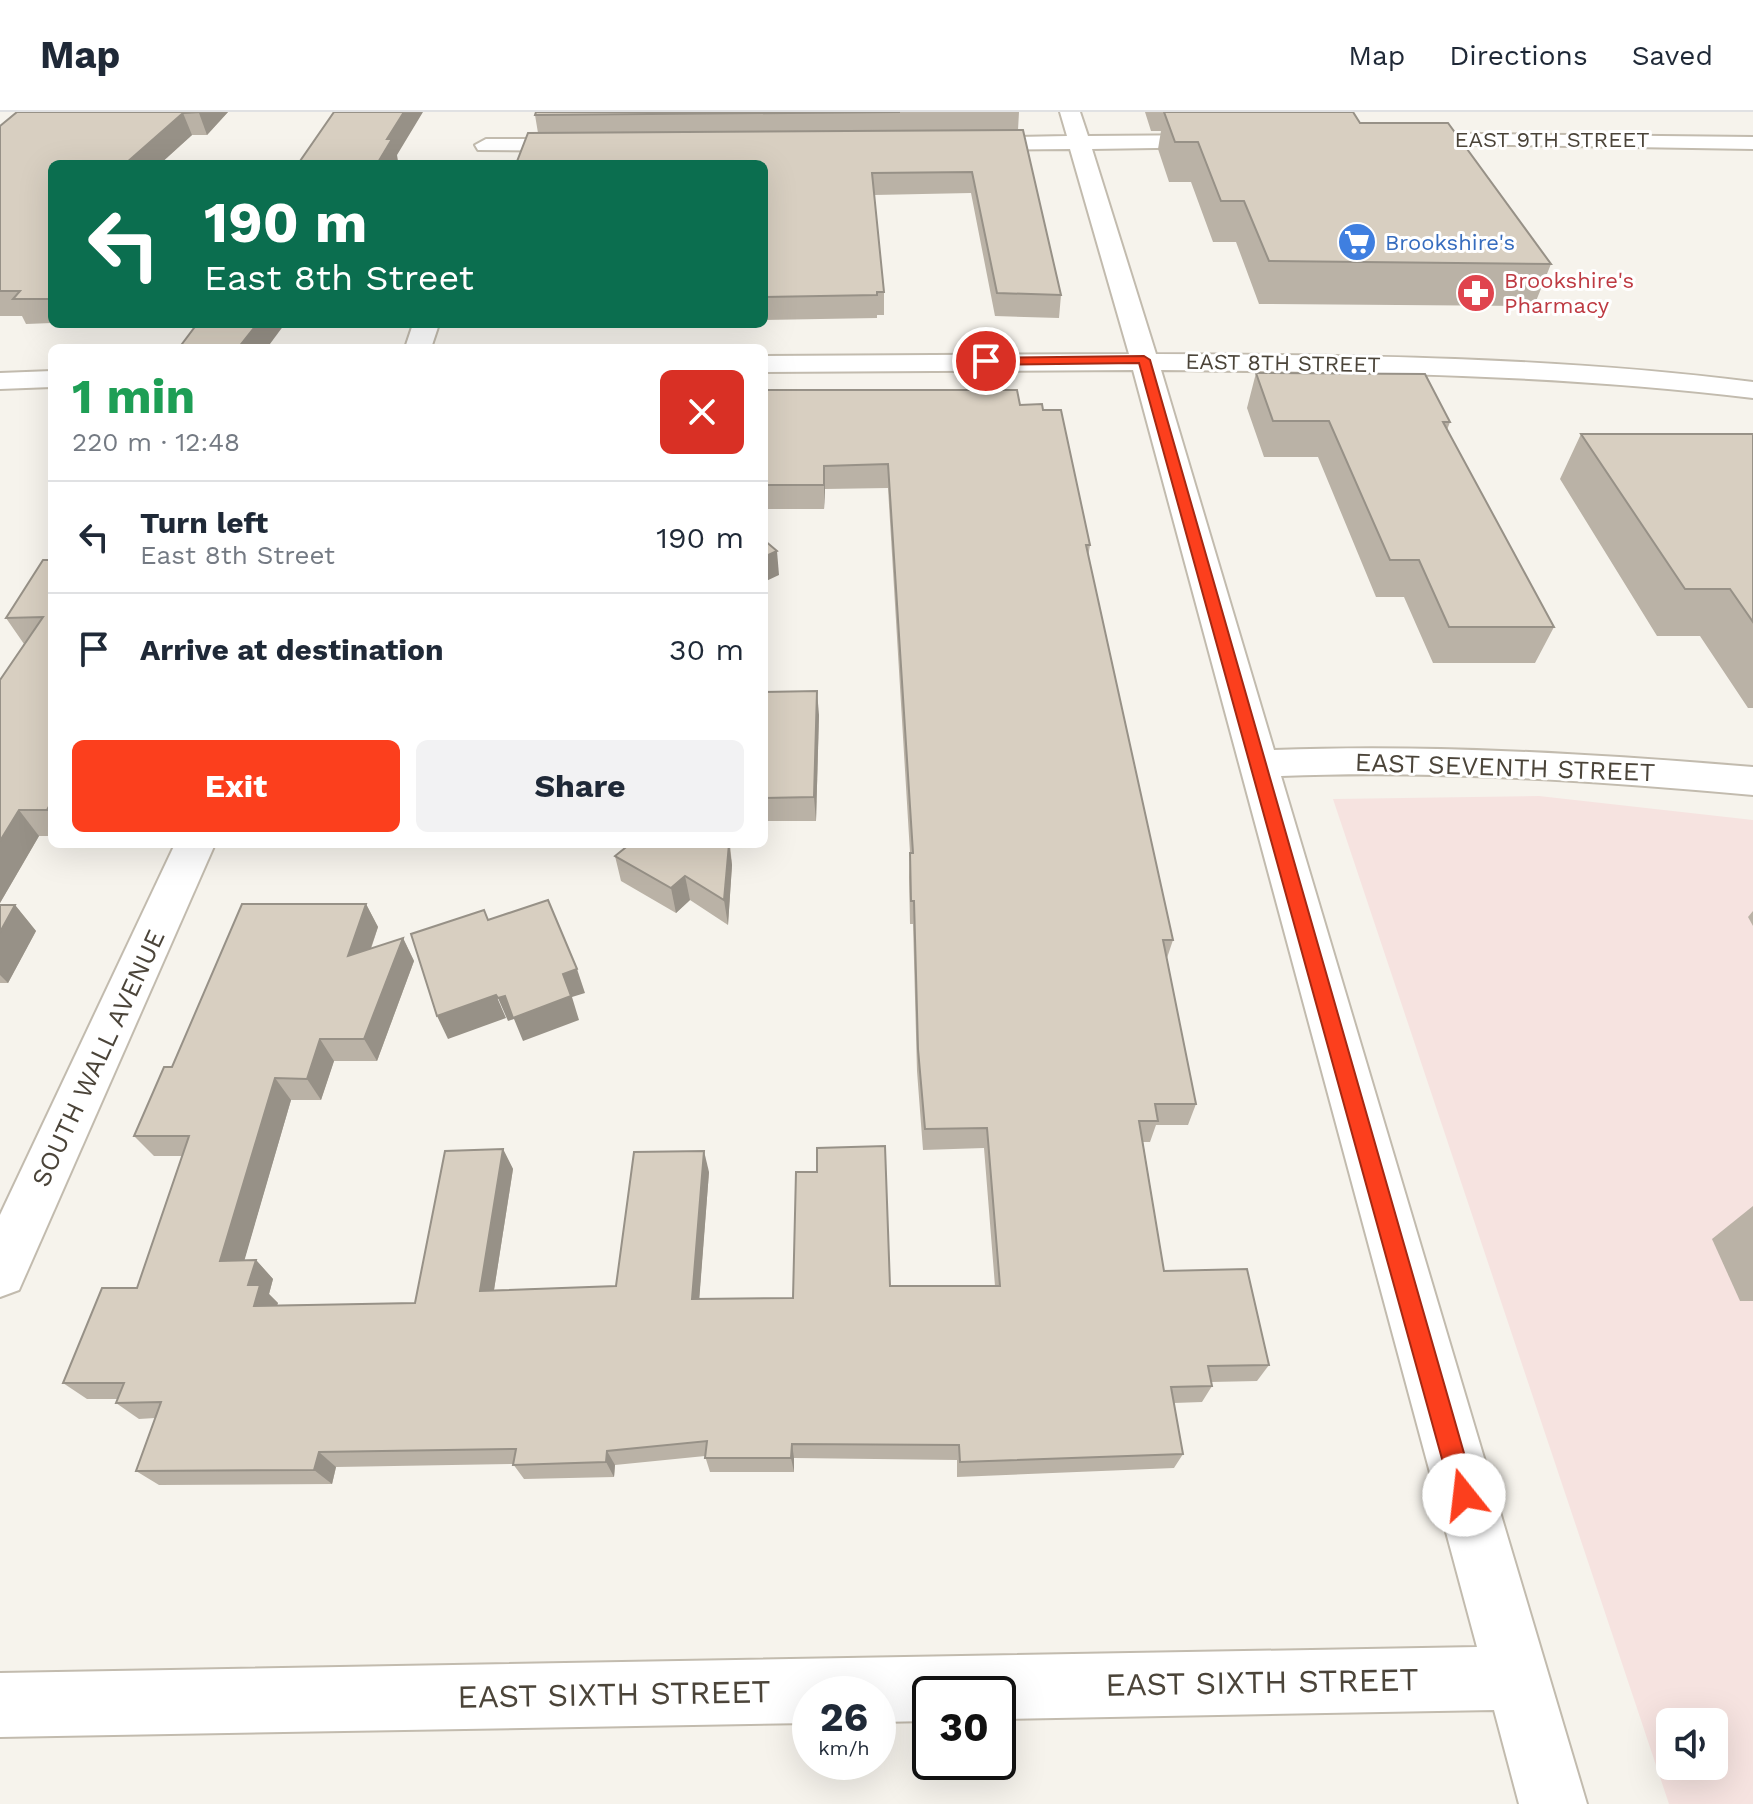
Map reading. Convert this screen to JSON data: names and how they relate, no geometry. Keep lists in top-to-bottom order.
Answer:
{
  "streets": {
    "street": [
      "EAST 9TH STREET",
      "EAST 8TH STREET",
      "EAST SEVENTH STREET",
      "SOUTH WALL AVENUE",
      "EAST SIXTH STREET"
    ]
  },
  "places": {
    "supermarket": ["Brookshire's"],
    "pharmacy": ["Brookshire's Pharmacy"]
  },
  "page": {
    "header": "Map",
    "nav": ["Map", "Directions", "Saved"],
    "turn": ["190 m", "East 8th Street"],
    "heading": ["1 min", "220 m · 12:48"],
    "list": [
      {
        "name": "Turn left",
        "note": "East 8th Street",
        "value": "190 m"
      },
      {
        "name": "Arrive at destination",
        "value": "30 m"
      }
    ],
    "buttons": ["Exit", "Share"],
    "speed": "26 km/h",
    "limit": "30"
  }
}
